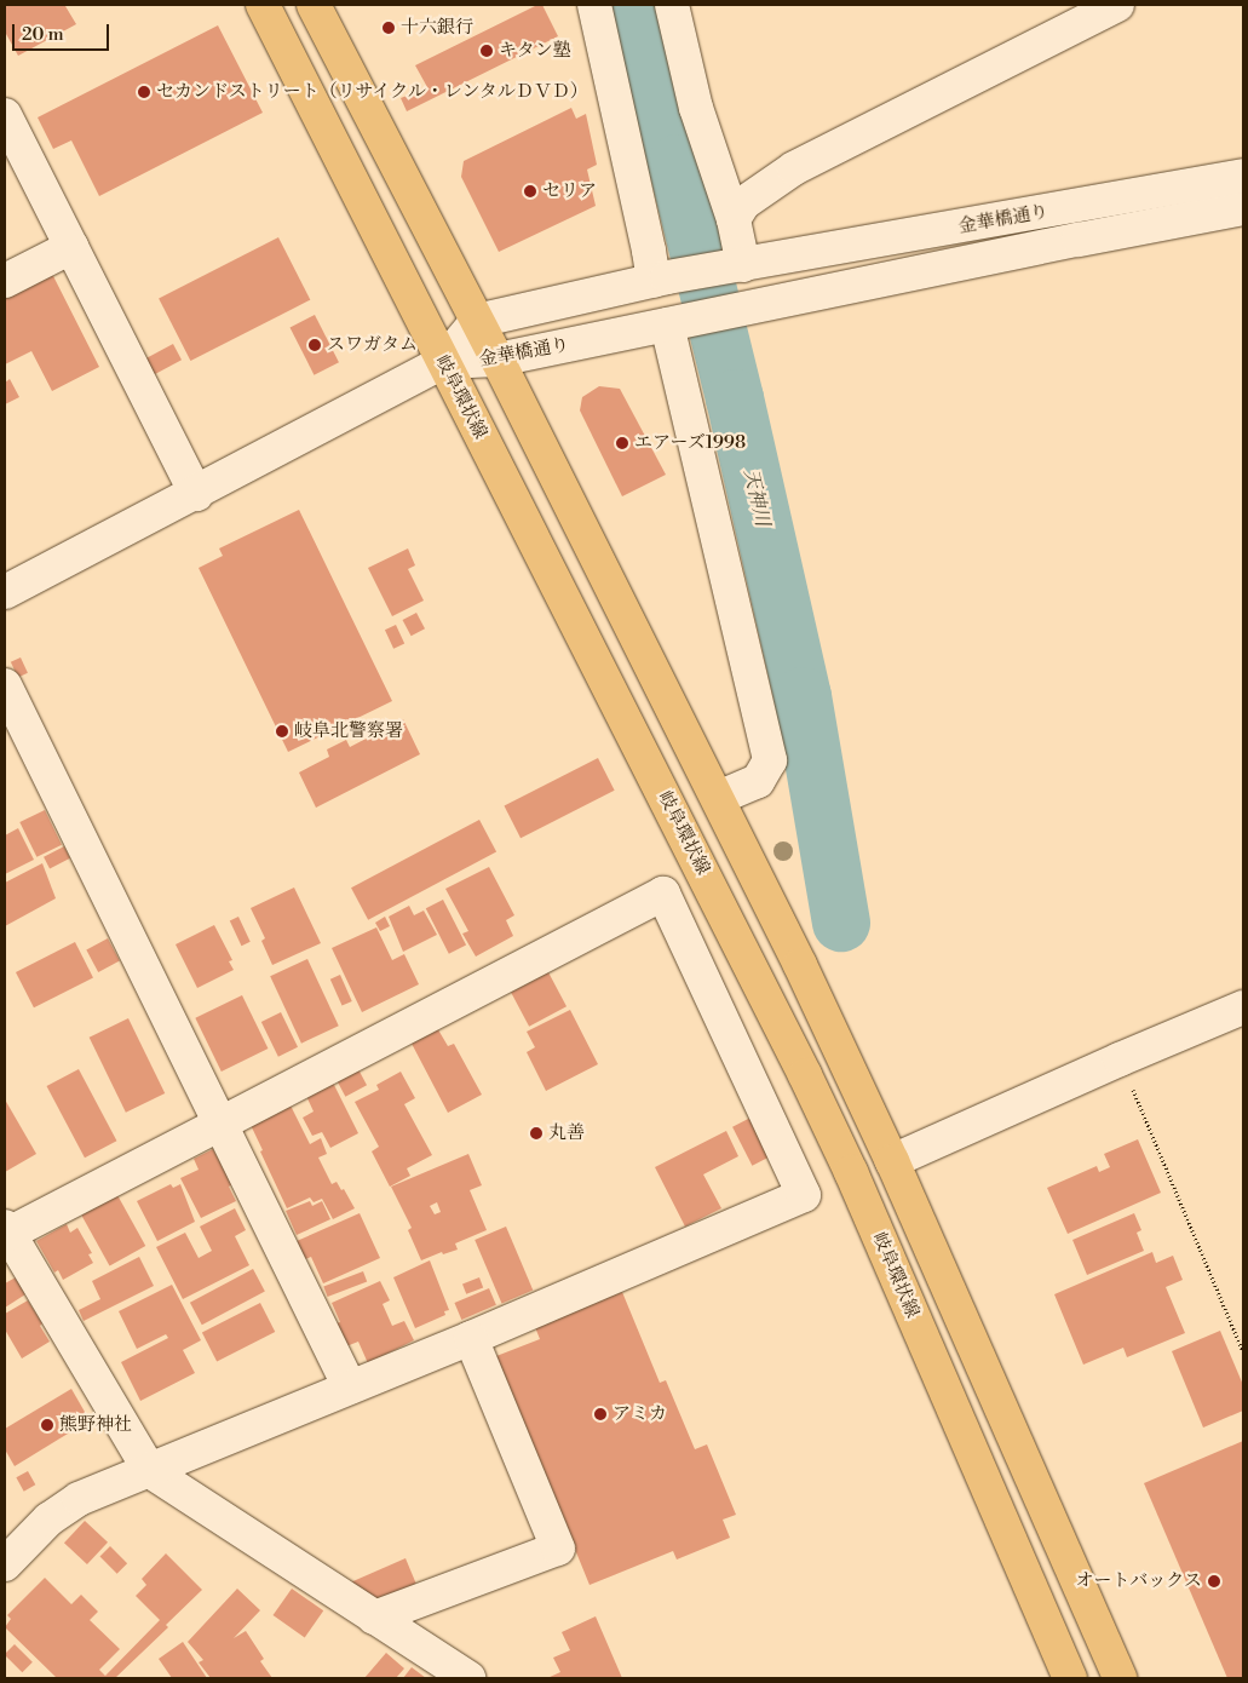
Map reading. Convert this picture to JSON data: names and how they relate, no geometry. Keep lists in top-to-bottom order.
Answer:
{
  "streets": {
    "main road": ["岐阜環状線"],
    "street": ["金華橋通り"]
  },
  "crossings": [
    ["金華橋通り", "岐阜環状線"]
  ],
  "water": ["天神川"],
  "places": [
    "十六銀行",
    "キタン塾",
    "セカンドストリート（リサイクル・レンタルＤＶＤ）",
    "セリア",
    "スワガタム",
    "エアーズ1998",
    "岐阜北警察署",
    "丸善",
    "アミカ",
    "熊野神社",
    "オートバックス"
  ],
  "scale_bar": "20 m"
}
